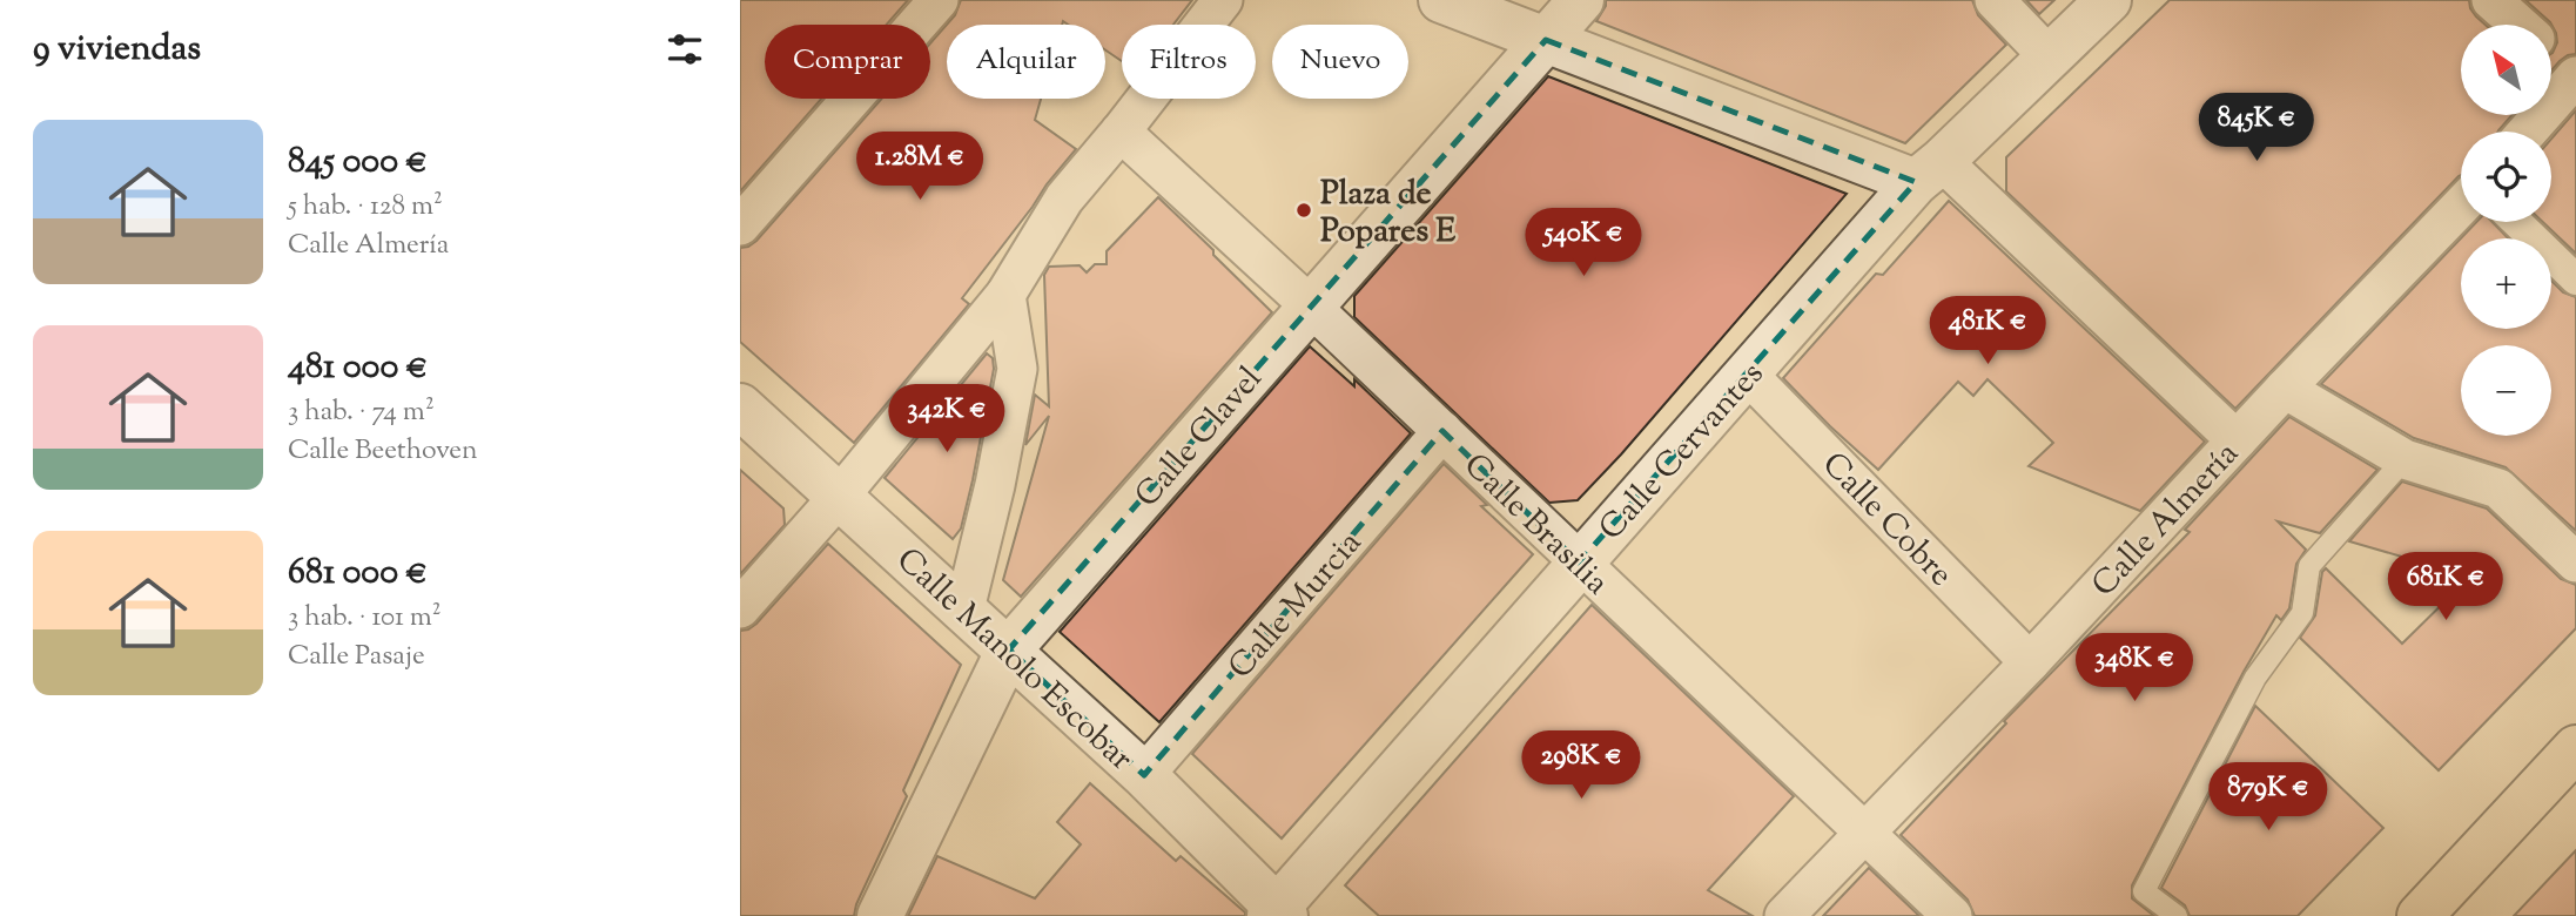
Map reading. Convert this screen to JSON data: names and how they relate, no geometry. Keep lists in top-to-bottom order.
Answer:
{
  "streets": {
    "street": [
      "Calle Clavel",
      "Calle Cervantes",
      "Calle Cobre",
      "Calle Almería",
      "Calle Brasilia",
      "Calle Murcia",
      "Calle Manolo Escobar"
    ]
  },
  "crossings": [
    ["Calle Clavel", "Calle Brasilia"],
    ["Calle Clavel", "Calle Manolo Escobar"],
    ["Calle Cervantes", "Calle Cobre"],
    ["Calle Cervantes", "Calle Brasilia"],
    ["Calle Cervantes", "Calle Manolo Escobar"],
    ["Calle Cobre", "Calle Almería"],
    ["Calle Almería", "Calle Brasilia"],
    ["Calle Brasilia", "Calle Murcia"],
    ["Calle Murcia", "Calle Manolo Escobar"]
  ],
  "places": ["Plaza de Popares E"],
  "north": "top left",
  "page": {
    "heading": "9 viviendas",
    "map_buttons": ["+", "−"],
    "chip": [
      "Comprar",
      "Alquilar",
      "Filtros",
      "Nuevo"
    ],
    "price": [
      "845K €",
      "1.28M €",
      "540K €",
      "481K €",
      "342K €",
      "681K €",
      "348K €",
      "298K €",
      "879K €"
    ],
    "list": [
      {
        "name": "845 000 €",
        "note": "5 hab. · 128 m² · Calle Almería"
      },
      {
        "name": "481 000 €",
        "note": "3 hab. · 74 m² · Calle Beethoven"
      },
      {
        "name": "681 000 €",
        "note": "3 hab. · 101 m² · Calle Pasaje"
      }
    ]
  }
}
